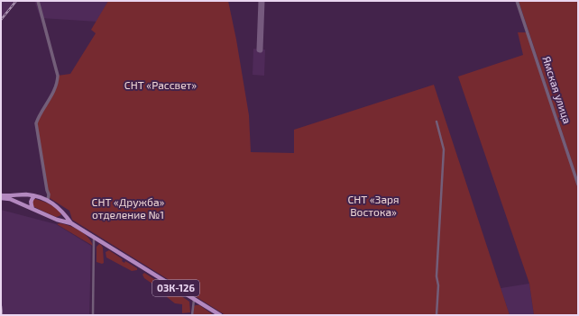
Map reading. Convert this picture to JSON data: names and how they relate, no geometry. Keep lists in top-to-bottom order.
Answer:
{
  "streets": {
    "main road": ["03К-126"],
    "street": ["Ямская улица"]
  },
  "parks": ["СНТ «Рассвет»", "СНТ «Заря Востока»", "СНТ «Дружба» отделение №1"]
}
